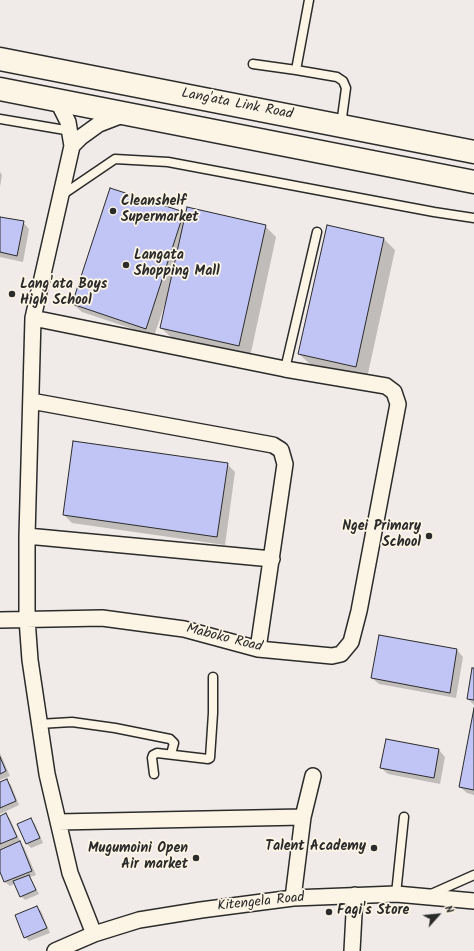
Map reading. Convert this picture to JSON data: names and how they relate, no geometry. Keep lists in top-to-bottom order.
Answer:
{
  "streets": {
    "main road": ["Lang'ata Link Road"],
    "street": ["Maboko Road", "Kitengela Road"]
  },
  "places": [
    "Cleanshelf Supermarket",
    "Langata Shopping Mall",
    "Lang'ata Boys High School",
    "Ngei Primary School",
    "Talent Academy",
    "Mugumoini Open Air market",
    "Fagi's Store"
  ],
  "north": "top right"
}
